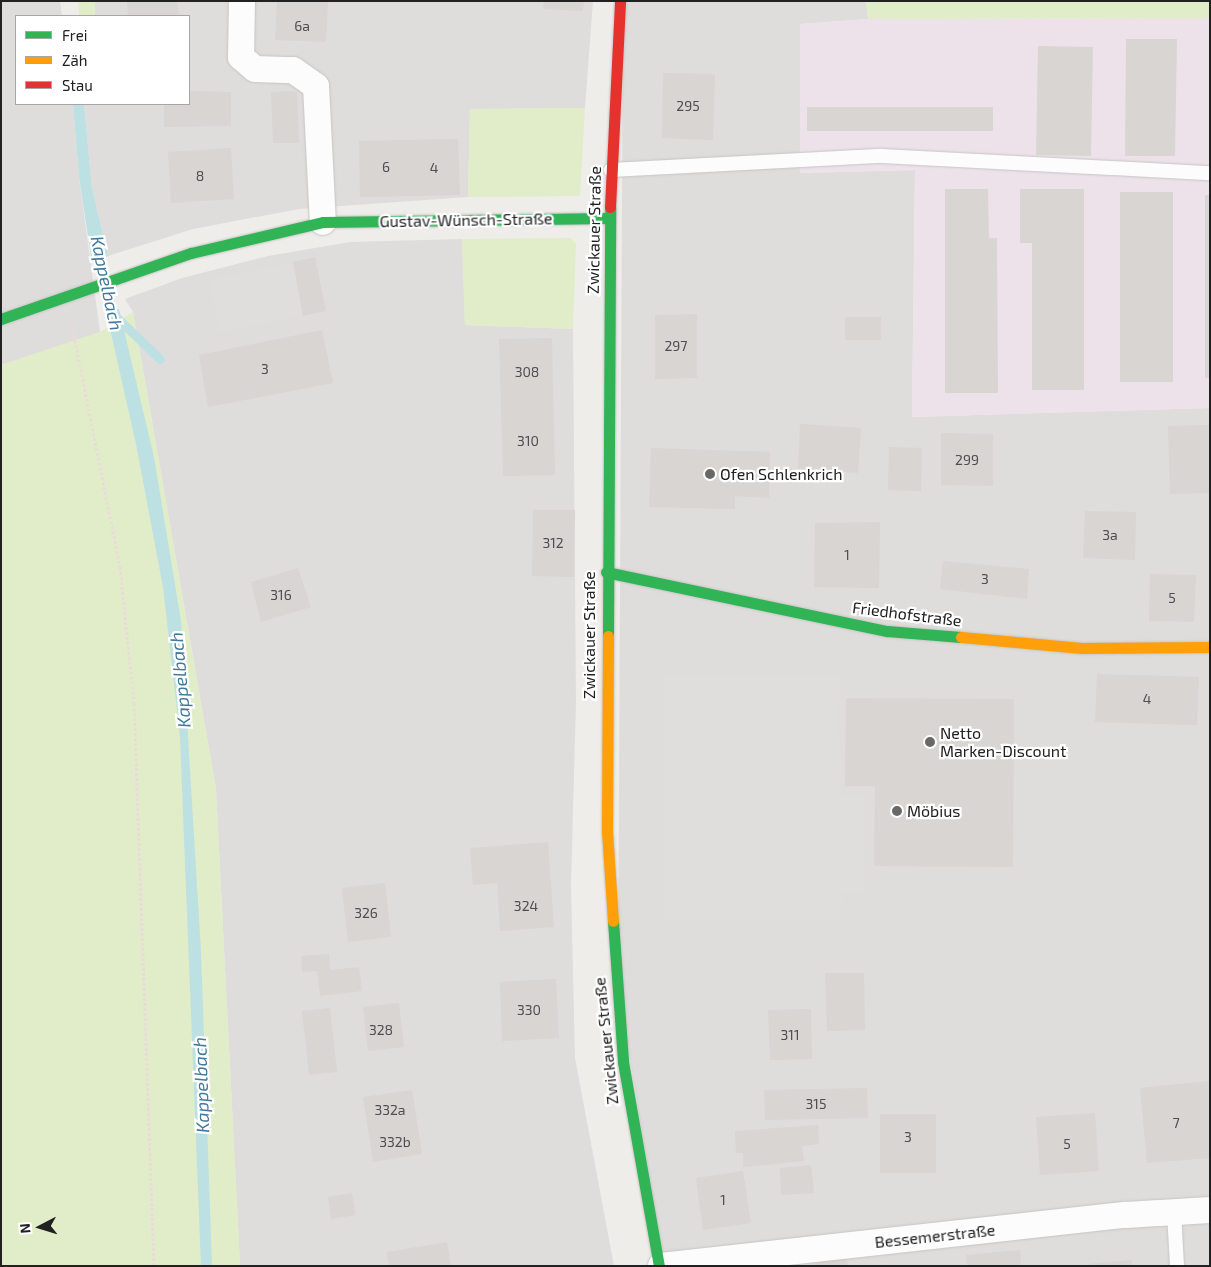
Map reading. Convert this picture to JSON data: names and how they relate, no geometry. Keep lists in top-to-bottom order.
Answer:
{
  "streets": {
    "main road": ["Gustav-Wünsch-Straße", "Zwickauer Straße", "Friedhofstraße"],
    "street": ["Bessemerstraße"]
  },
  "crossings": [
    ["Gustav-Wünsch-Straße", "Zwickauer Straße"],
    ["Zwickauer Straße", "Friedhofstraße"],
    ["Zwickauer Straße", "Bessemerstraße"]
  ],
  "water": ["Kappelbach"],
  "places": ["Ofen Schlenkrich", "Netto Marken-Discount", "Möbius"],
  "house_numbers": [
    "6a",
    "295",
    "6",
    "4",
    "8",
    "297",
    "3",
    "308",
    "310",
    "299",
    "3a",
    "312",
    "1",
    "3",
    "316",
    "5",
    "4",
    "324",
    "326",
    "330",
    "328",
    "311",
    "315",
    "332a",
    "7",
    "3",
    "332b",
    "5",
    "1"
  ],
  "legend": ["Frei", "Zäh", "Stau"],
  "north": "left"
}
